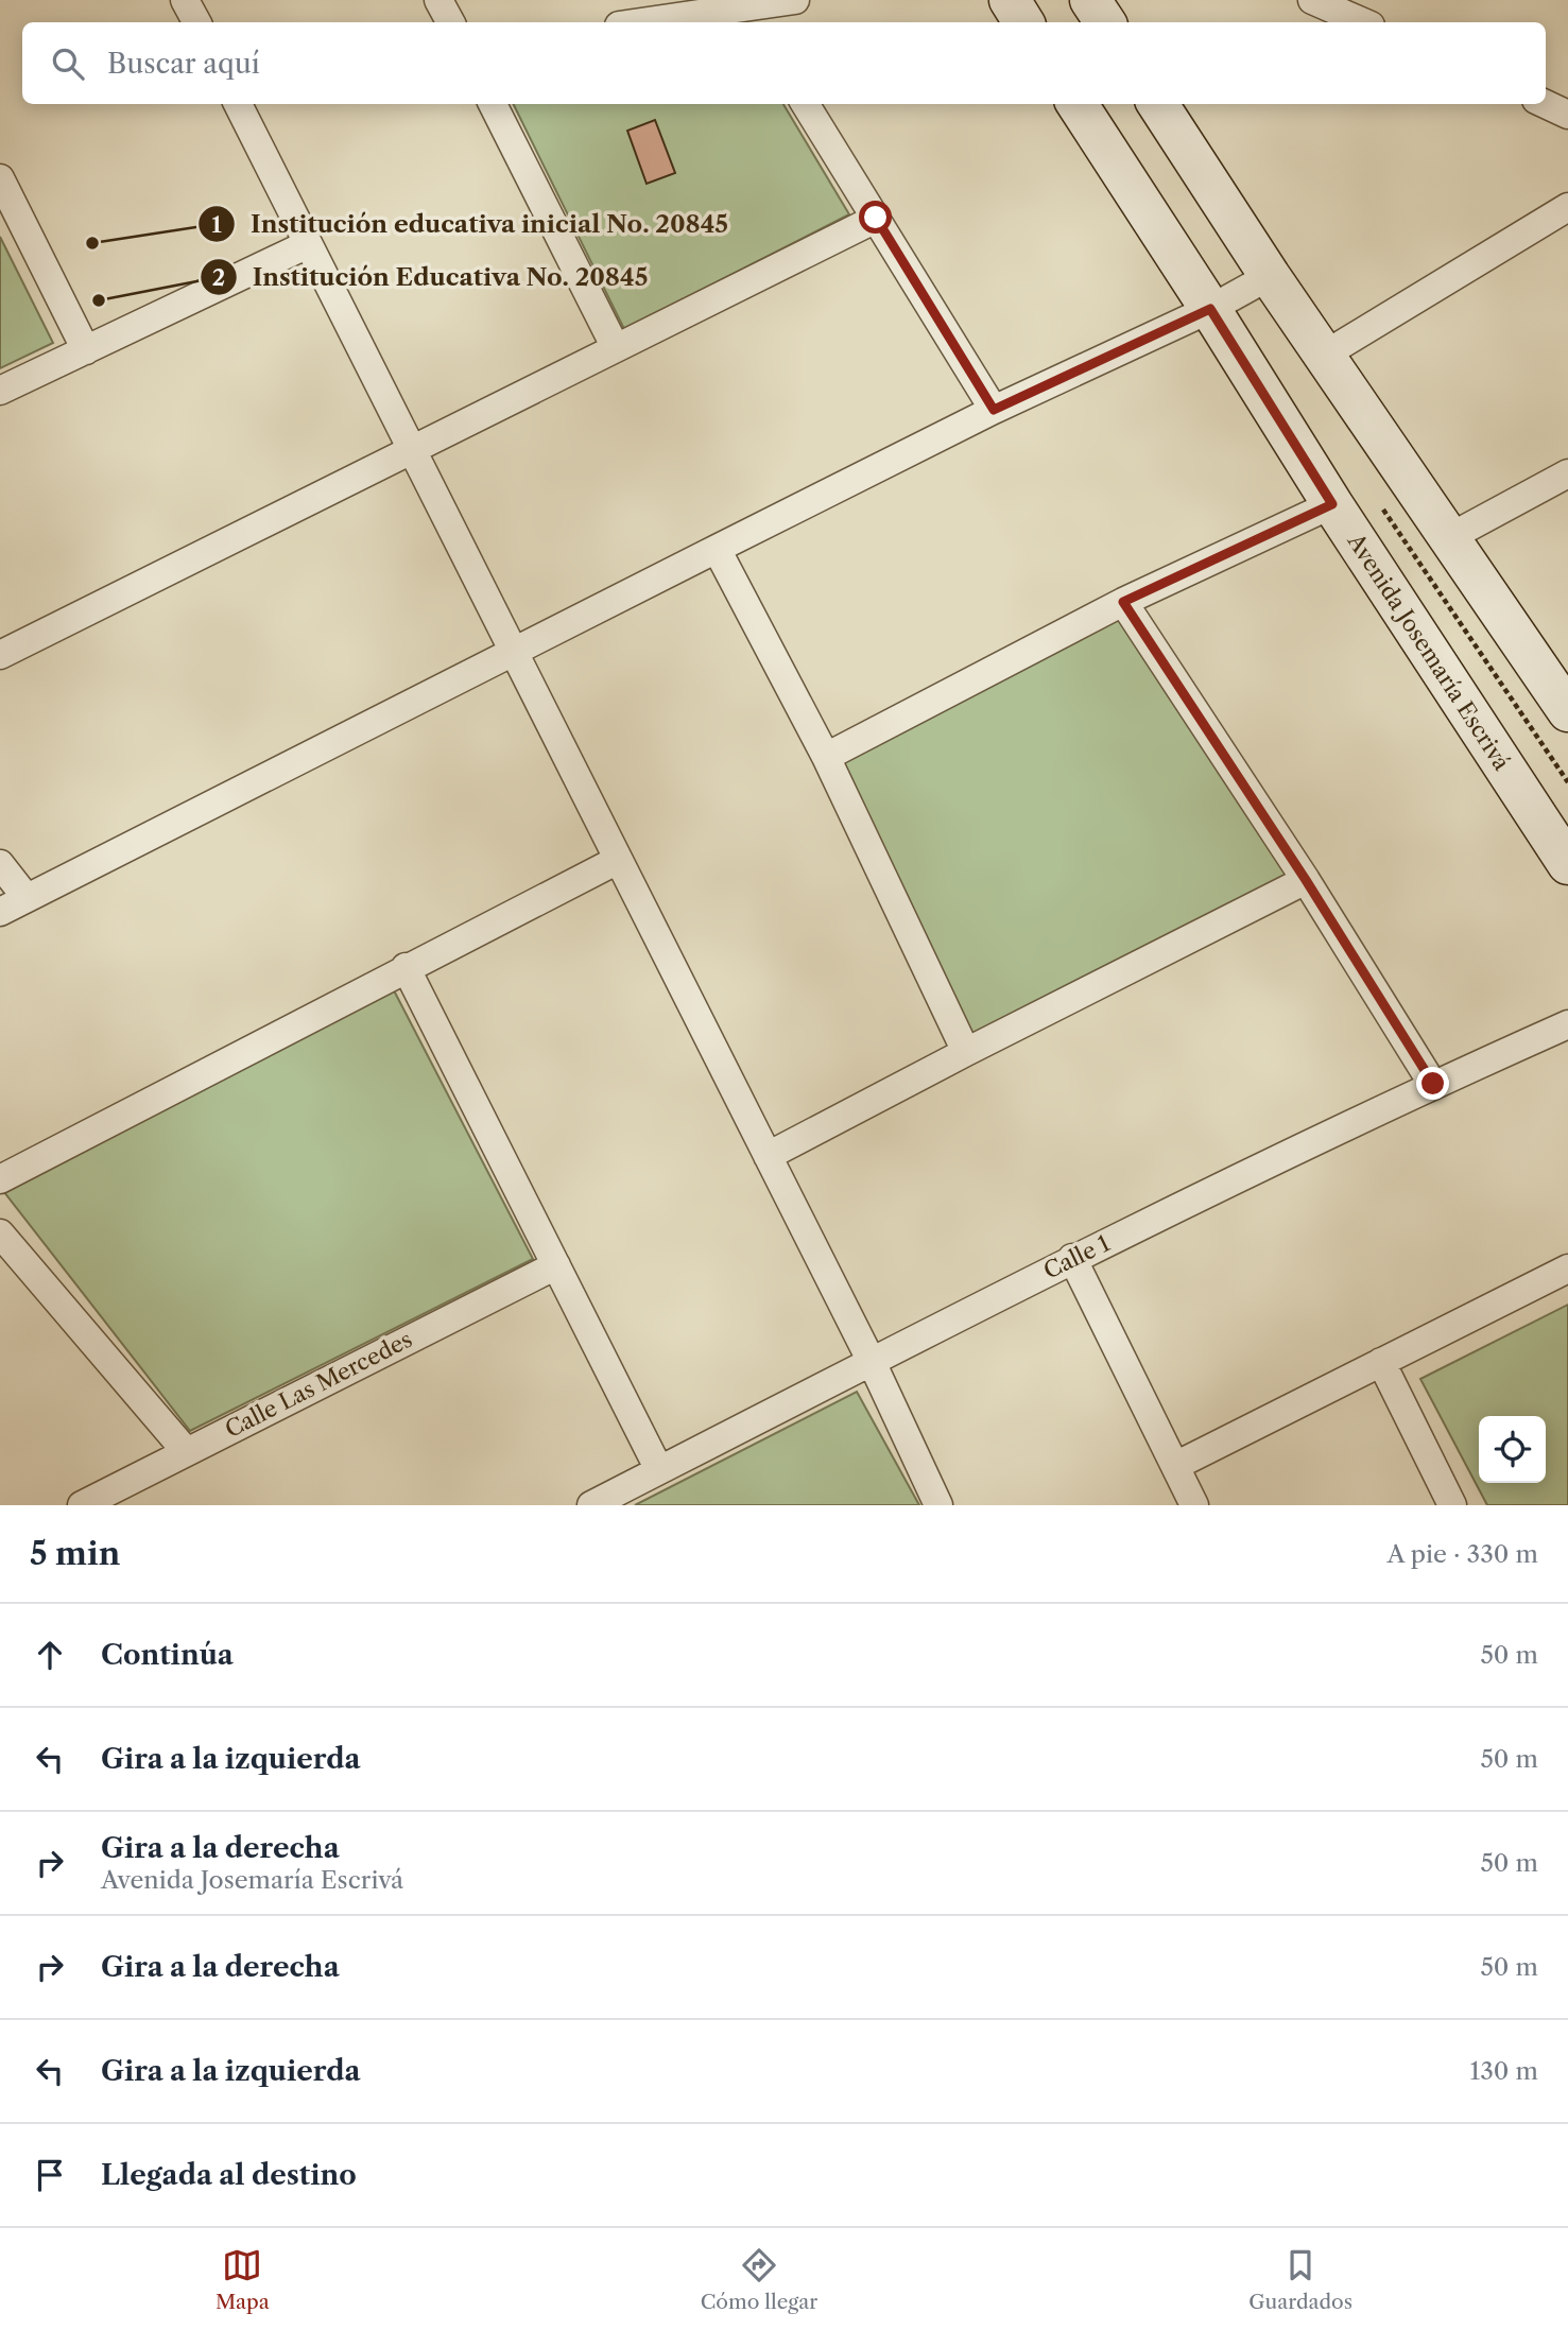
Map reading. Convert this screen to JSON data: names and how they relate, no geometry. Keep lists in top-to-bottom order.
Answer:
{
  "streets": {
    "main road": ["Avenida Josemaría Escrivá"],
    "street": ["Calle 1", "Calle Las Mercedes"]
  },
  "places": ["Institución educativa inicial No. 20845", "Institución Educativa No. 20845"],
  "page": {
    "search": "Buscar aquí",
    "heading": ["5 min", "A pie · 330 m"],
    "list": [
      ["Continúa", "50 m"],
      ["Gira a la izquierda", "50 m"],
      ["Gira a la derecha", "Avenida Josemaría Escrivá", "50 m"],
      ["Gira a la derecha", "50 m"],
      ["Gira a la izquierda", "130 m"],
      "Llegada al destino"
    ],
    "nav": ["Mapa", "Cómo llegar", "Guardados"]
  }
}
